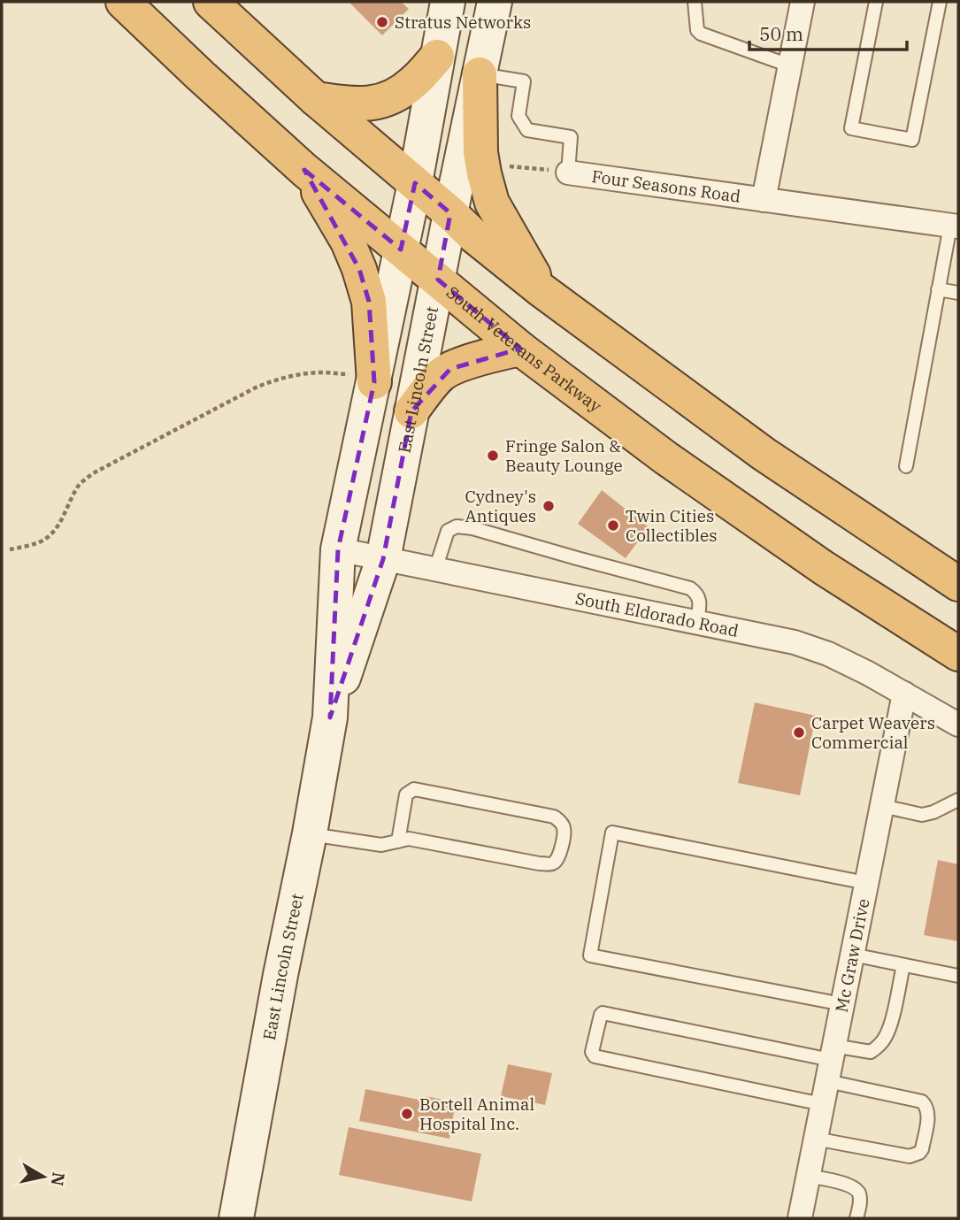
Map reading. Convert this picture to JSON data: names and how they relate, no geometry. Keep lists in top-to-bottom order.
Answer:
{
  "streets": {
    "highway": ["South Veterans Parkway"],
    "main road": ["East Lincoln Street"],
    "street": ["Four Seasons Road", "South Eldorado Road", "Mc Graw Drive"]
  },
  "crossings": [
    ["South Veterans Parkway", "East Lincoln Street"],
    ["East Lincoln Street", "South Eldorado Road"],
    ["South Eldorado Road", "Mc Graw Drive"]
  ],
  "places": [
    "Stratus Networks",
    "Fringe Salon & Beauty Lounge",
    "Cydney's Antiques",
    "Twin Cities Collectibles",
    "Carpet Weavers Commercial",
    "Bortell Animal Hospital Inc."
  ],
  "scale_bar": "50 m",
  "north": "right"
}
